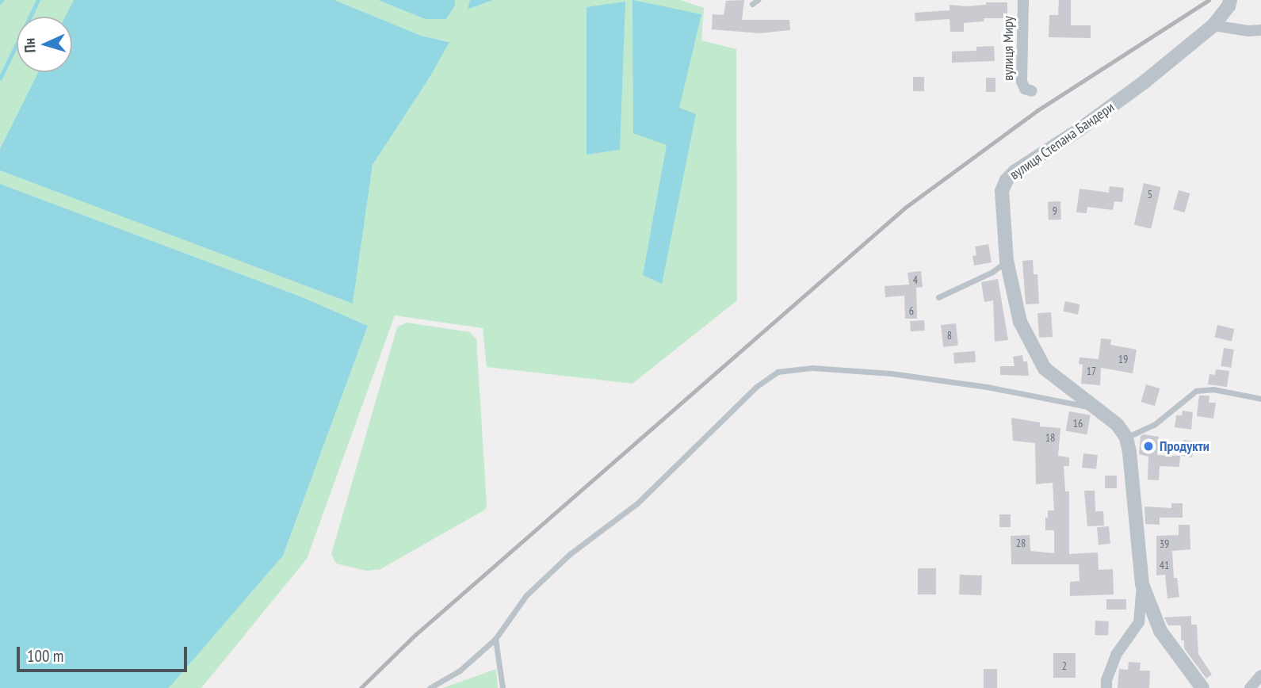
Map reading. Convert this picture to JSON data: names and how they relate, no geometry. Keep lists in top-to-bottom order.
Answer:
{
  "streets": {
    "street": ["вулиця Миру", "вулиця Степана Бандери"]
  },
  "places": ["Продукти"],
  "house_numbers": [
    "5",
    "9",
    "4",
    "6",
    "8",
    "19",
    "17",
    "16",
    "18",
    "28",
    "39",
    "41",
    "2"
  ],
  "scale_bar": "100 m",
  "north": "left"
}
